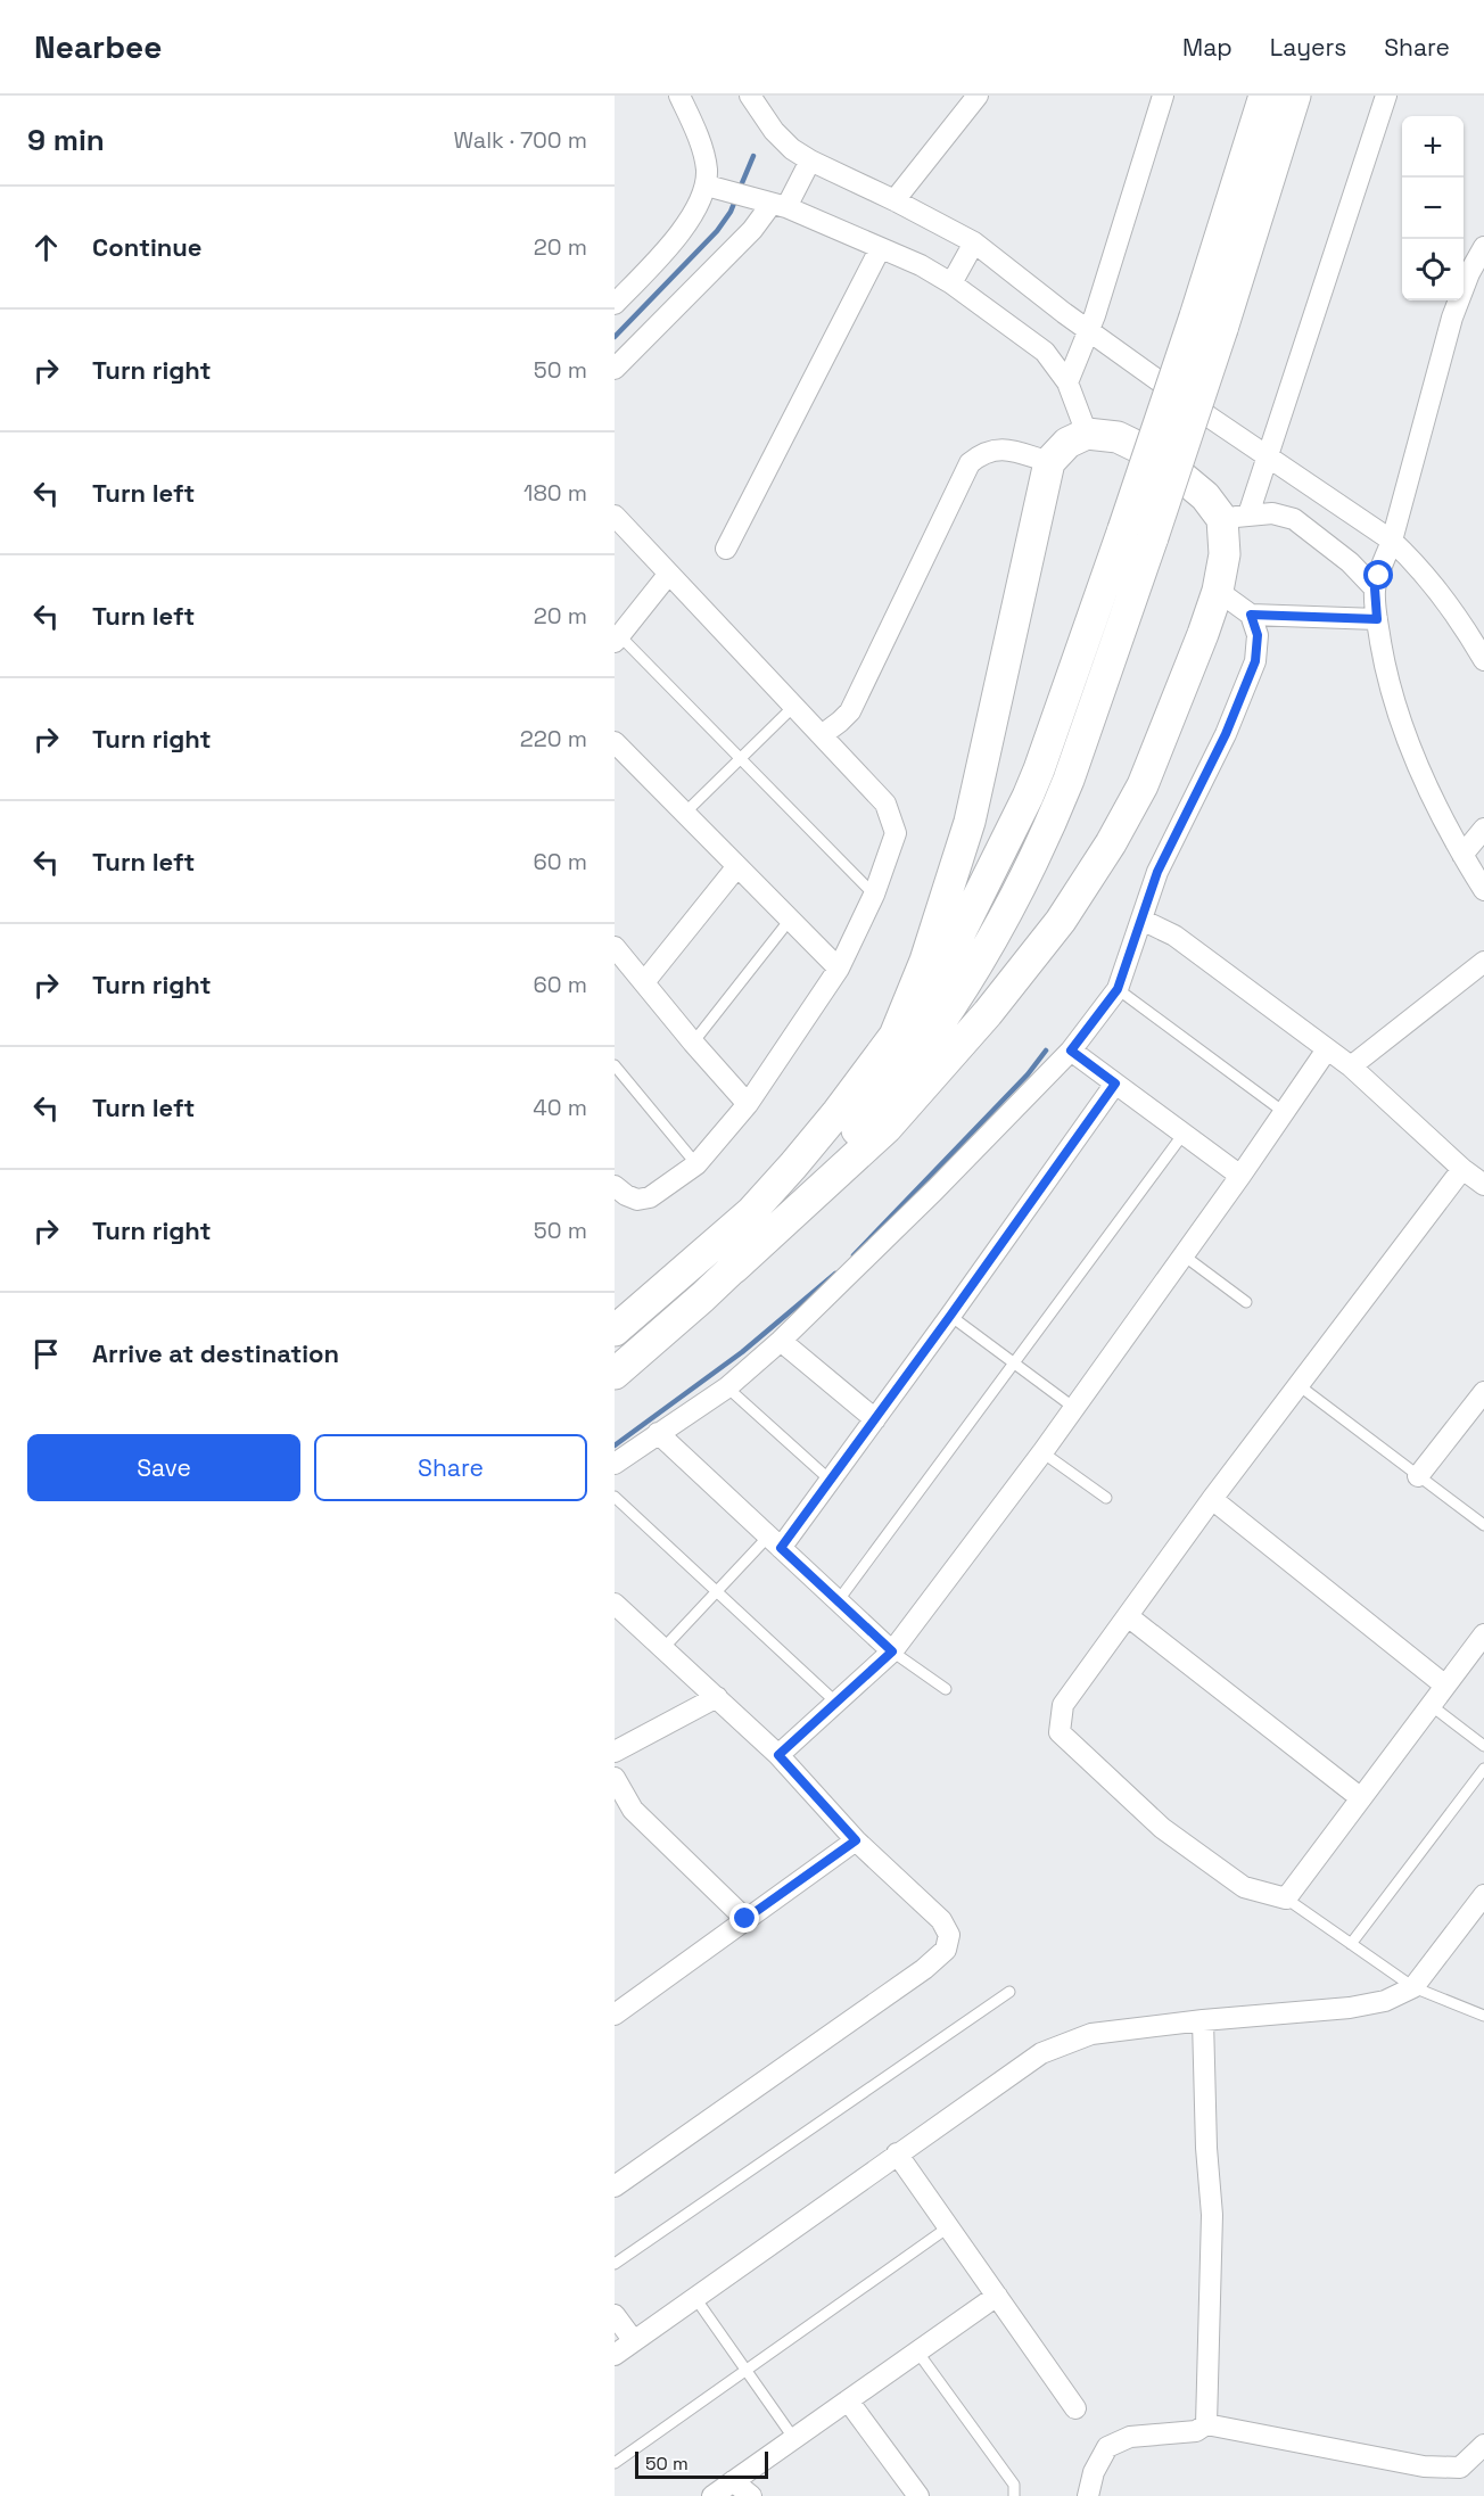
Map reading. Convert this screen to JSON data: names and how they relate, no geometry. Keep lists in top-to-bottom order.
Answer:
{
  "scale_bar": "50 m",
  "page": {
    "header": "Nearbee",
    "nav": ["Map", "Layers", "Share"],
    "heading": ["9 min", "Walk · 700 m"],
    "map_buttons": ["+", "−"],
    "list": [
      ["Continue", "20 m"],
      ["Turn right", "50 m"],
      ["Turn left", "180 m"],
      ["Turn left", "20 m"],
      ["Turn right", "220 m"],
      ["Turn left", "60 m"],
      ["Turn right", "60 m"],
      ["Turn left", "40 m"],
      ["Turn right", "50 m"],
      "Arrive at destination"
    ],
    "buttons": ["Save", "Share"],
    "scale": "50 m"
  }
}
